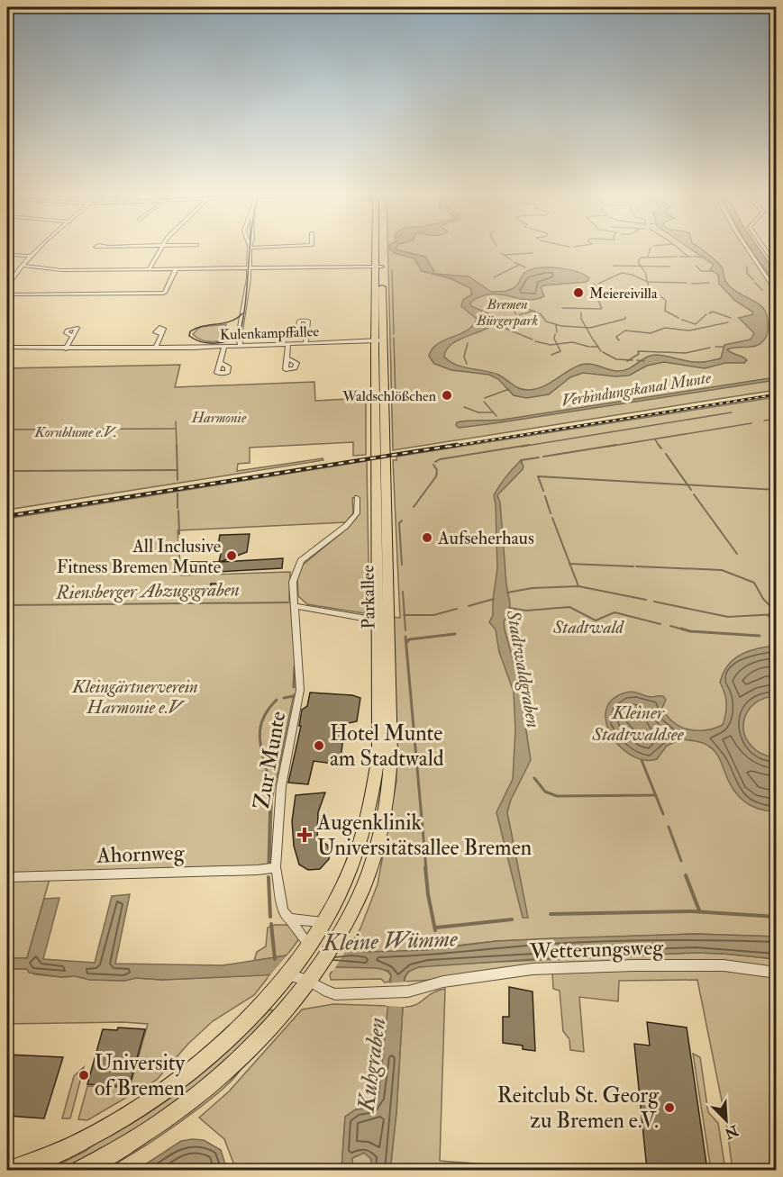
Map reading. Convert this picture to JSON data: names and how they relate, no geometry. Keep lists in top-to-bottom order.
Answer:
{
  "streets": {
    "main road": ["Parkallee"],
    "street": [
      "Kulenkampffallee",
      "Zur Munte",
      "Ahornweg",
      "Wetterungsweg"
    ]
  },
  "crossings": [
    ["Kulenkampffallee", "Parkallee"],
    ["Parkallee", "Zur Munte"],
    ["Parkallee", "Wetterungsweg"],
    ["Zur Munte", "Ahornweg"]
  ],
  "water": [
    "Verbindungskanal Munte",
    "Riensberger Abzugsgraben",
    "Stadtwaldgraben",
    "Kleiner Stadtwaldsee",
    "Kleine Wümme",
    "Kuhgraben"
  ],
  "parks": [
    "Bremen Bürgerpark",
    "Harmonie",
    "Kornblume e.V.",
    "Stadtwald",
    "Kleingärtnerverein Harmonie e.V"
  ],
  "places": {
    "other": [
      "Meiereivilla",
      "Waldschlößchen",
      "Aufseherhaus",
      "All Inclusive Fitness Bremen Munte",
      "Hotel Munte am Stadtwald",
      "University of Bremen",
      "Reitclub St. Georg zu Bremen e.V."
    ],
    "health": ["Augenklinik Universitätsallee Bremen"]
  },
  "north": "bottom right"
}
